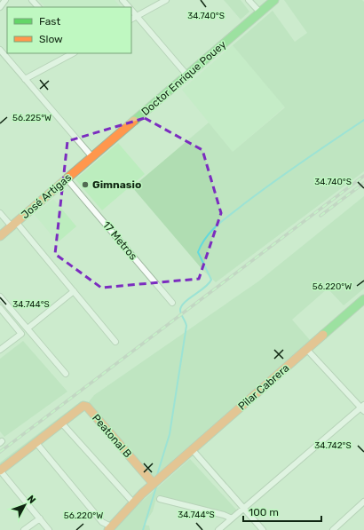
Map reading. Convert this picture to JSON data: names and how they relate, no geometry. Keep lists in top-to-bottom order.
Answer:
{
  "streets": {
    "street": [
      "Doctor Enrique Pouey",
      "José Artigas",
      "17 Metros",
      "Pilar Cabrera",
      "Peatonal B"
    ]
  },
  "crossings": [
    ["Doctor Enrique Pouey", "José Artigas"],
    ["José Artigas", "17 Metros"],
    ["Pilar Cabrera", "Peatonal B"]
  ],
  "places": ["Gimnasio"],
  "legend": ["Fast", "Slow"],
  "scale_bar": "100 m",
  "north": "top right",
  "coordinates": [
    "34.740°S",
    "56.225°W",
    "56.220°W",
    "34.744°S",
    "34.742°S"
  ]
}
